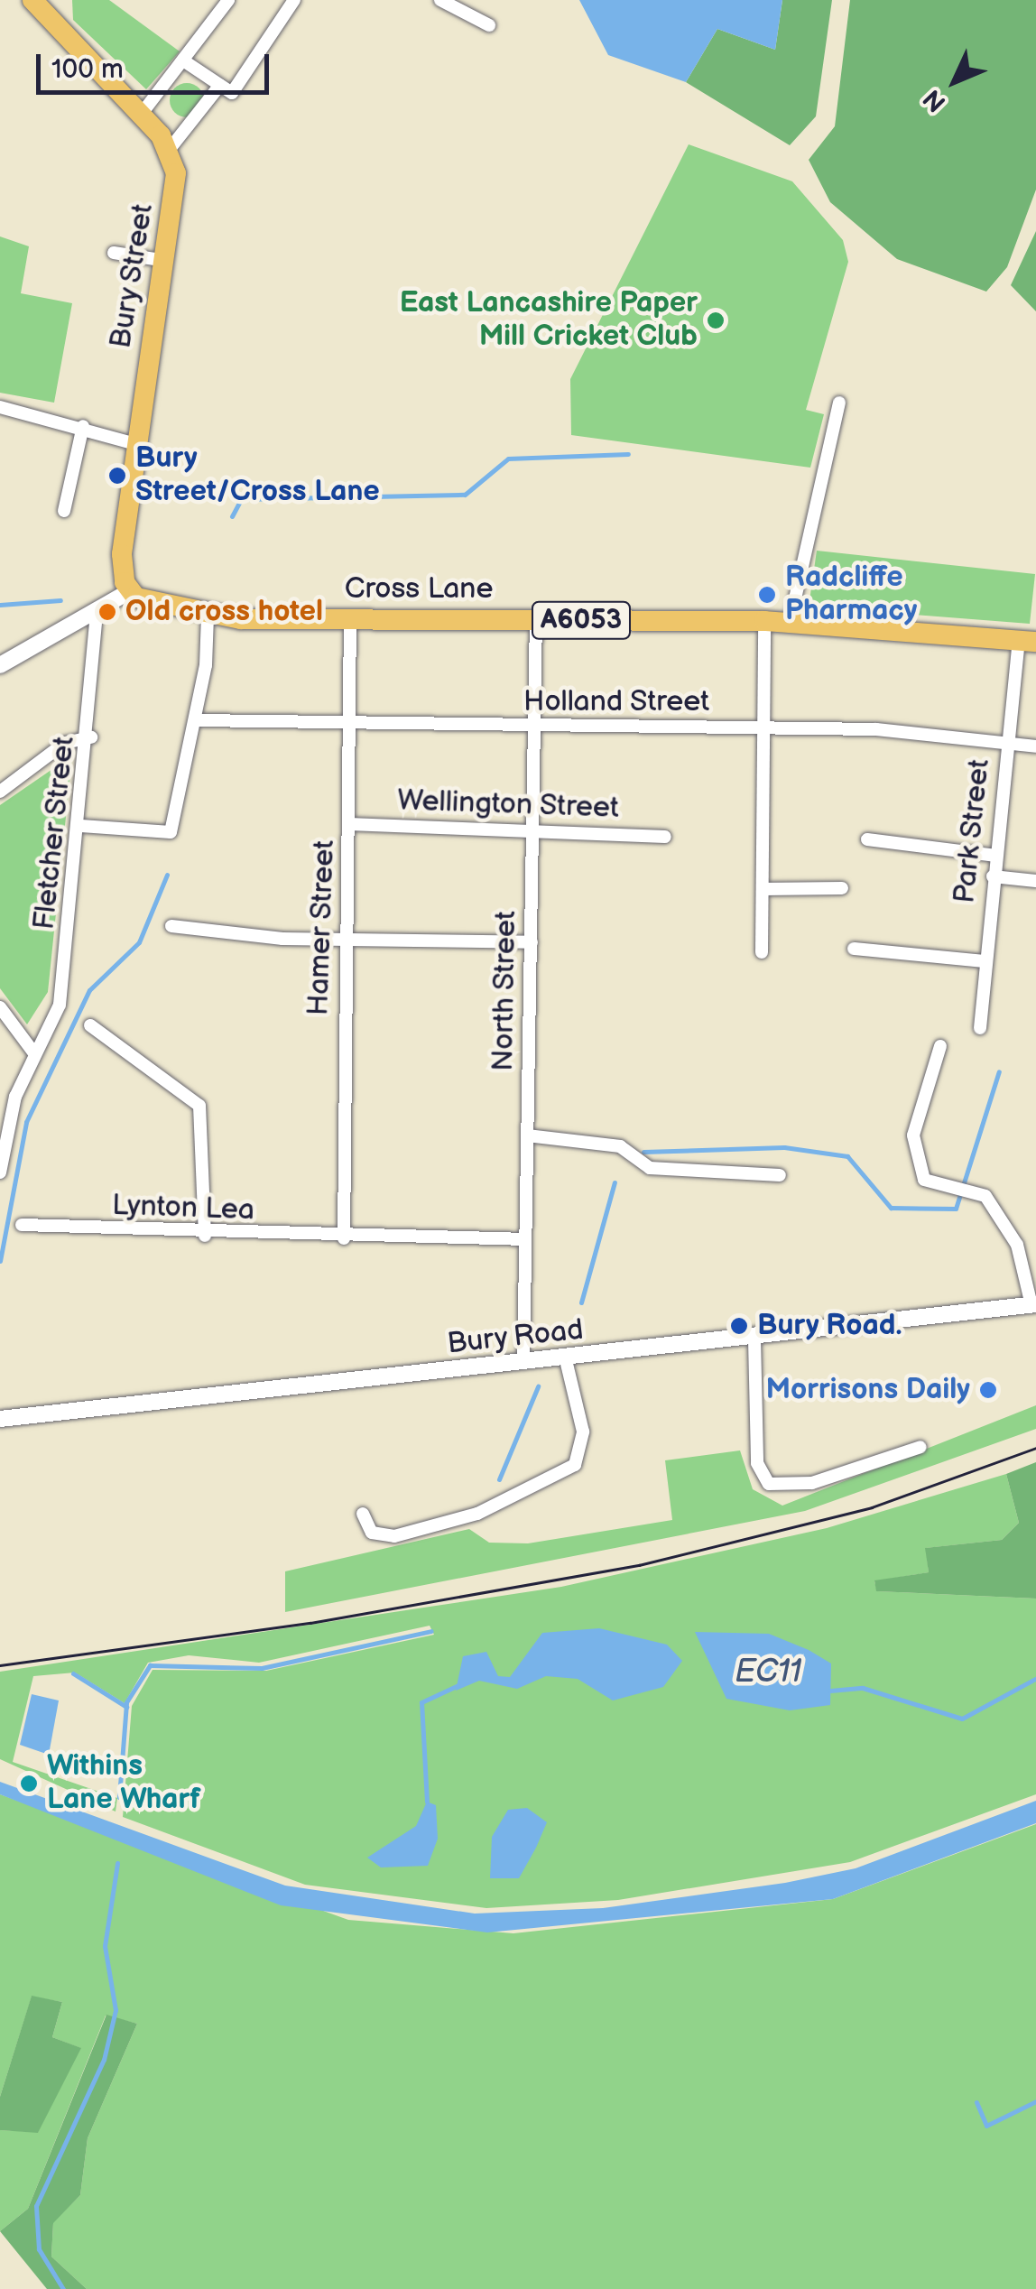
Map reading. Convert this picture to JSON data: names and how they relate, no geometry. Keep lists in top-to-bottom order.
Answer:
{
  "streets": {
    "main road": ["Bury Street", "Cross Lane", "A6053"],
    "street": [
      "Holland Street",
      "Wellington Street",
      "Park Street",
      "Fletcher Street",
      "Hamer Street",
      "North Street",
      "Lynton Lea",
      "Bury Road"
    ]
  },
  "crossings": [
    ["Bury Street", "Cross Lane"],
    ["Cross Lane", "Park Street"],
    ["Cross Lane", "Hamer Street"],
    ["Cross Lane", "North Street"],
    ["Holland Street", "Park Street"],
    ["Holland Street", "Hamer Street"],
    ["Holland Street", "North Street"],
    ["Wellington Street", "Hamer Street"],
    ["Wellington Street", "North Street"],
    ["Hamer Street", "Lynton Lea"],
    ["North Street", "Lynton Lea"],
    ["North Street", "Bury Road"]
  ],
  "water": ["EC11"],
  "places": [
    "East Lancashire Paper Mill Cricket Club",
    "Bury Street/Cross Lane",
    "Radcliffe Pharmacy",
    "Old cross hotel",
    "Bury Road.",
    "Morrisons Daily",
    "Withins Lane Wharf"
  ],
  "scale_bar": "100 m",
  "north": "bottom left"
}
